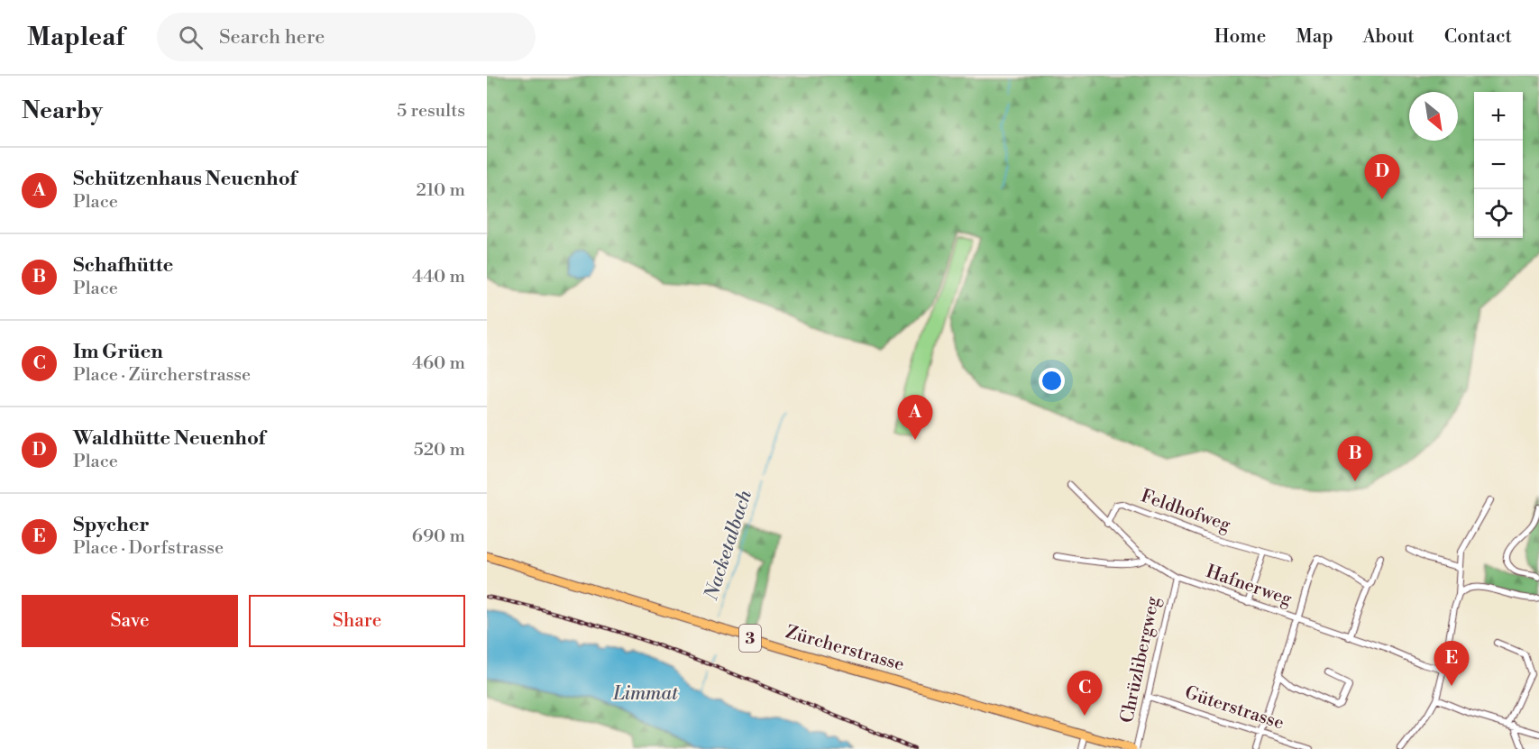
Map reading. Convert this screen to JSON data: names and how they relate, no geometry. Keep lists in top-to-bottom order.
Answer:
{
  "streets": {
    "main road": ["3", "Zürcherstrasse"],
    "street": [
      "Feldhofweg",
      "Hafnerweg",
      "Chrüzlibergweg",
      "Güterstrasse"
    ]
  },
  "crossings": [
    ["Feldhofweg", "Hafnerweg"],
    ["Hafnerweg", "Chrüzlibergweg"],
    ["Zürcherstrasse", "Chrüzlibergweg"],
    ["Chrüzlibergweg", "Güterstrasse"]
  ],
  "water": ["Nacketalbach", "Limmat"],
  "north": "bottom right",
  "page": {
    "header": "Mapleaf",
    "search": "Search here",
    "nav": [
      "Home",
      "Map",
      "About",
      "Contact"
    ],
    "heading": ["Nearby", "5 results"],
    "map_buttons": ["+", "−"],
    "list": [
      {
        "mark": "A",
        "name": "Schützenhaus Neuenhof",
        "note": "Place",
        "value": "210 m"
      },
      {
        "mark": "B",
        "name": "Schafhütte",
        "note": "Place",
        "value": "440 m"
      },
      {
        "mark": "C",
        "name": "Im Grüen",
        "note": "Place · Zürcherstrasse",
        "value": "460 m"
      },
      {
        "mark": "D",
        "name": "Waldhütte Neuenhof",
        "note": "Place",
        "value": "520 m"
      },
      {
        "mark": "E",
        "name": "Spycher",
        "note": "Place · Dorfstrasse",
        "value": "690 m"
      }
    ],
    "pins": [
      "D",
      "A",
      "B",
      "E",
      "C"
    ],
    "buttons": ["Save", "Share"]
  }
}
